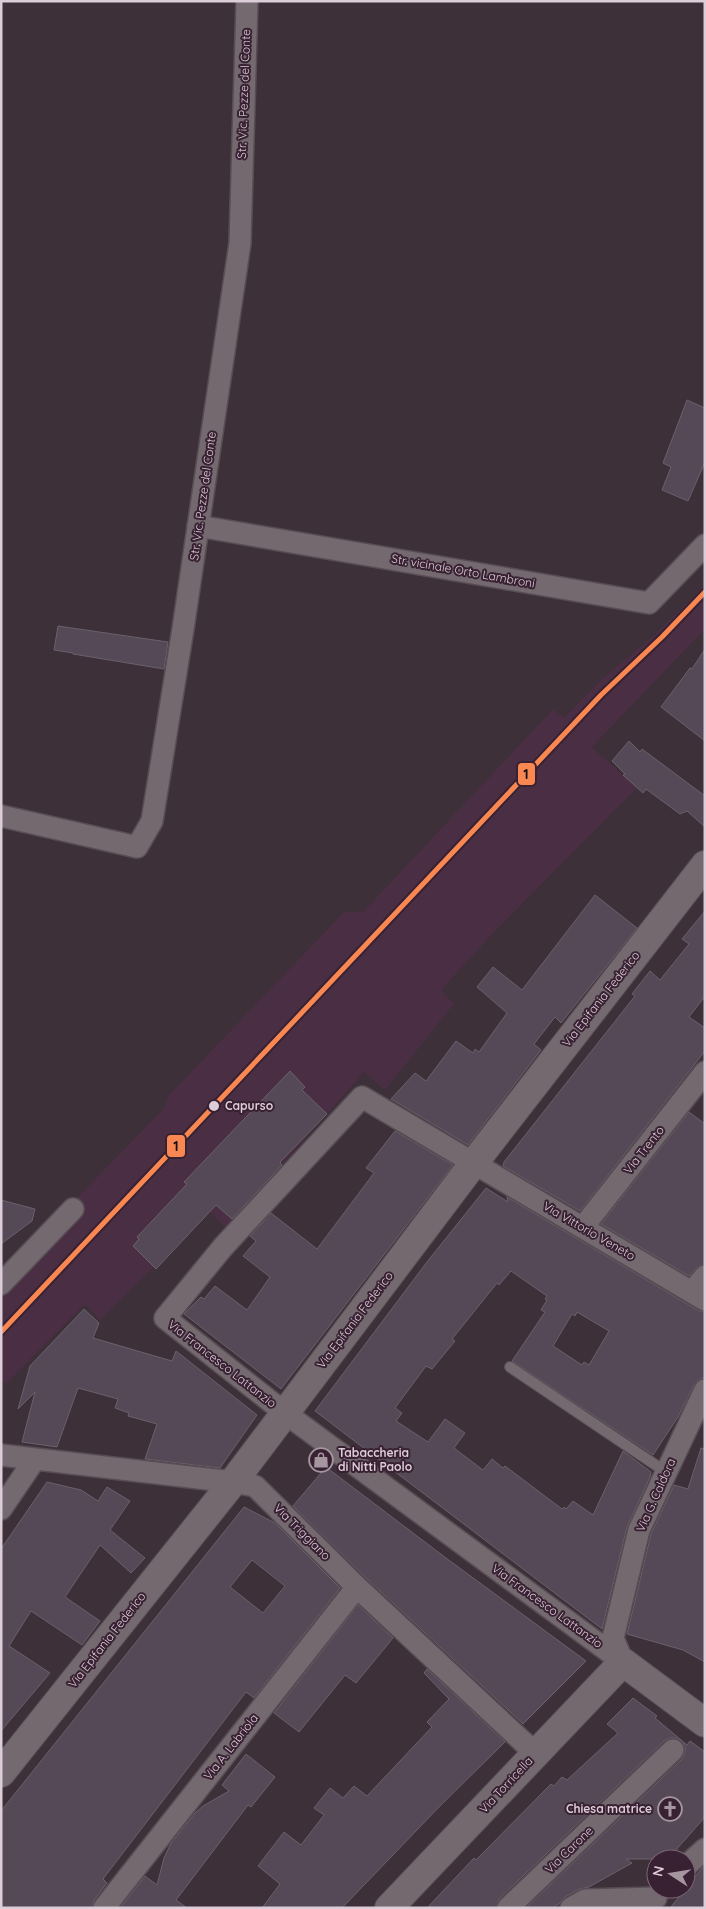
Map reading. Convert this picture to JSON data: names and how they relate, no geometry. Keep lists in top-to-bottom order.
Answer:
{
  "streets": {
    "main road": ["Via Epifania Federico", "Via Torricella"],
    "street": [
      "Str. Vic. Pezze del Conte",
      "Str. vicinale Orto Lambroni",
      "Via Trento",
      "Via Vittorio Veneto",
      "Via Francesco Lattanzio",
      "Via G. Caldora",
      "Via Triggiano",
      "Via A. Labriola",
      "Via Carone"
    ]
  },
  "crossings": [
    ["Str. Vic. Pezze del Conte", "Str. vicinale Orto Lambroni"],
    ["Via Epifania Federico", "Via Vittorio Veneto"],
    ["Via Epifania Federico", "Via Francesco Lattanzio"],
    ["Via Epifania Federico", "Via Triggiano"],
    ["Via Trento", "Via Vittorio Veneto"],
    ["Via Vittorio Veneto", "Via Francesco Lattanzio"],
    ["Via Francesco Lattanzio", "Via G. Caldora"],
    ["Via Francesco Lattanzio", "Via Torricella"],
    ["Via G. Caldora", "Via Torricella"],
    ["Via Triggiano", "Via A. Labriola"],
    ["Via Triggiano", "Via Torricella"]
  ],
  "places": {
    "other": ["Capurso"],
    "shop": ["Tabaccheria di Nitti Paolo"],
    "church": ["Chiesa matrice"]
  },
  "lines": ["transit line 1"],
  "north": "left"
}
